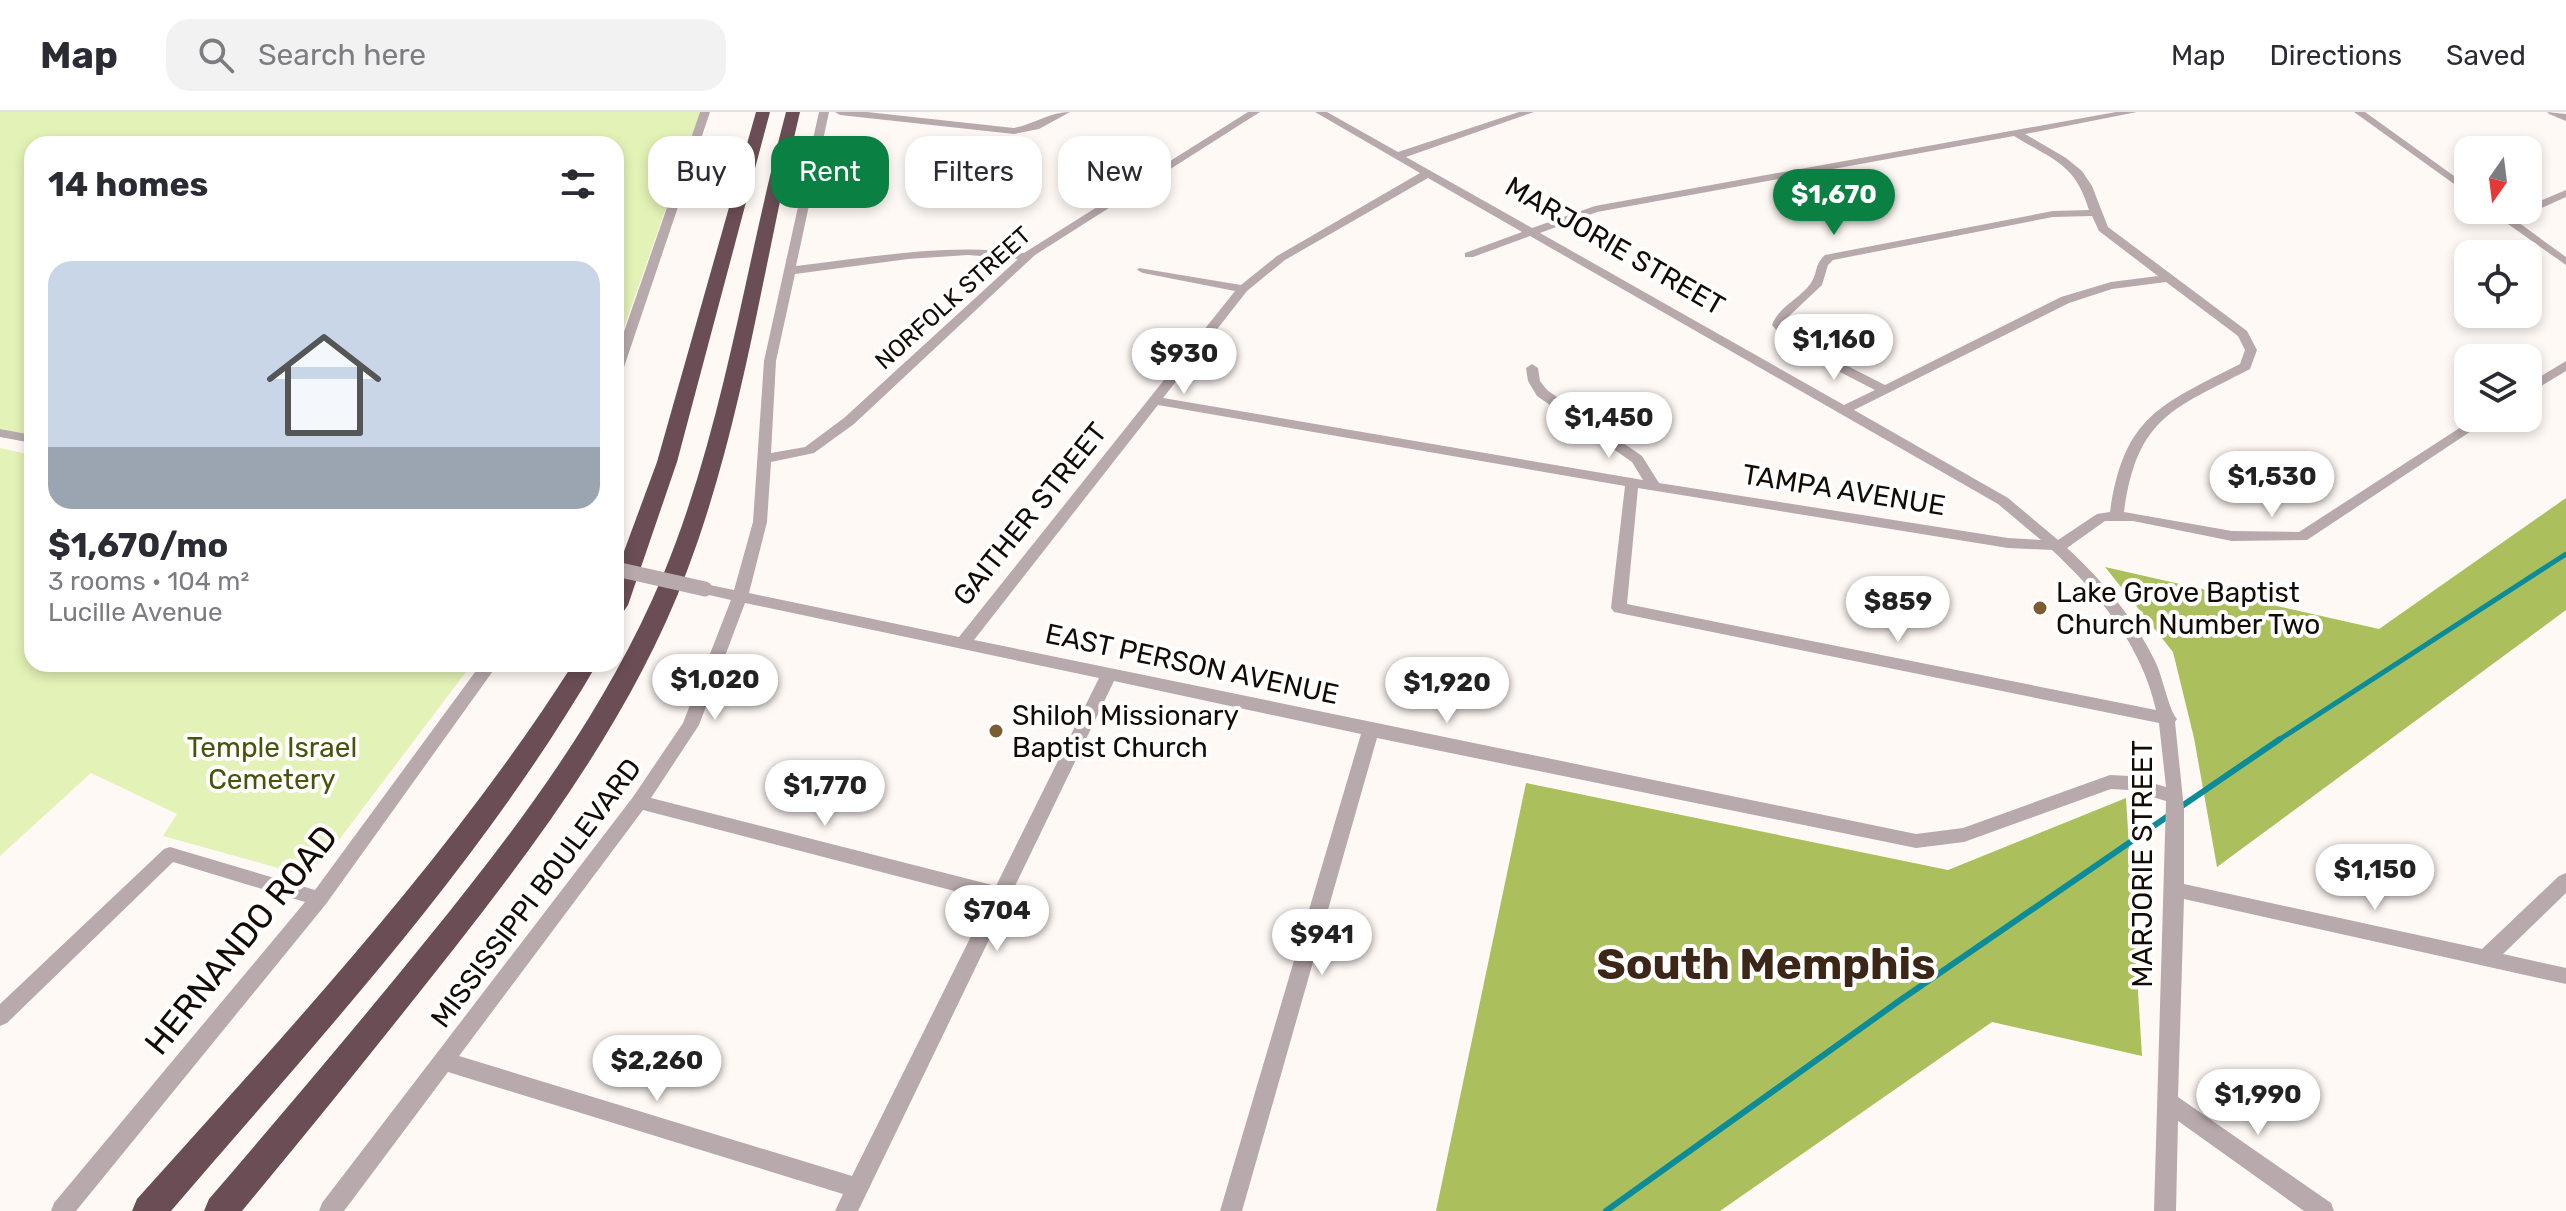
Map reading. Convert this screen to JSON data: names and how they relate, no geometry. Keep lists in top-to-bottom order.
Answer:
{
  "streets": {
    "street": [
      "MARJORIE STREET",
      "NORFOLK STREET",
      "TAMPA AVENUE",
      "GAITHER STREET",
      "EAST PERSON AVENUE",
      "MISSISSIPPI BOULEVARD",
      "HERNANDO ROAD"
    ]
  },
  "crossings": [
    ["MARJORIE STREET", "TAMPA AVENUE"],
    ["MARJORIE STREET", "GAITHER STREET"],
    ["MARJORIE STREET", "EAST PERSON AVENUE"],
    ["NORFOLK STREET", "MISSISSIPPI BOULEVARD"],
    ["TAMPA AVENUE", "GAITHER STREET"],
    ["GAITHER STREET", "EAST PERSON AVENUE"],
    ["EAST PERSON AVENUE", "MISSISSIPPI BOULEVARD"]
  ],
  "districts": ["South Memphis"],
  "parks": ["Temple Israel Cemetery"],
  "places": ["Lake Grove Baptist Church Number Two", "Shiloh Missionary Baptist Church"],
  "north": "bottom",
  "page": {
    "header": "Map",
    "search": "Search here",
    "nav": ["Map", "Directions", "Saved"],
    "chip": [
      "Buy",
      "Rent",
      "Filters",
      "New"
    ],
    "heading": "14 homes",
    "price": [
      "$1,670",
      "$1,160",
      "$930",
      "$1,450",
      "$1,530",
      "$859",
      "$1,020",
      "$1,920",
      "$1,770",
      "$1,150",
      "$704",
      "$941",
      "$2,260",
      "$1,990"
    ],
    "list": [
      {
        "name": "$1,670/mo",
        "note": "3 rooms · 104 m² · Lucille Avenue"
      }
    ]
  }
}
